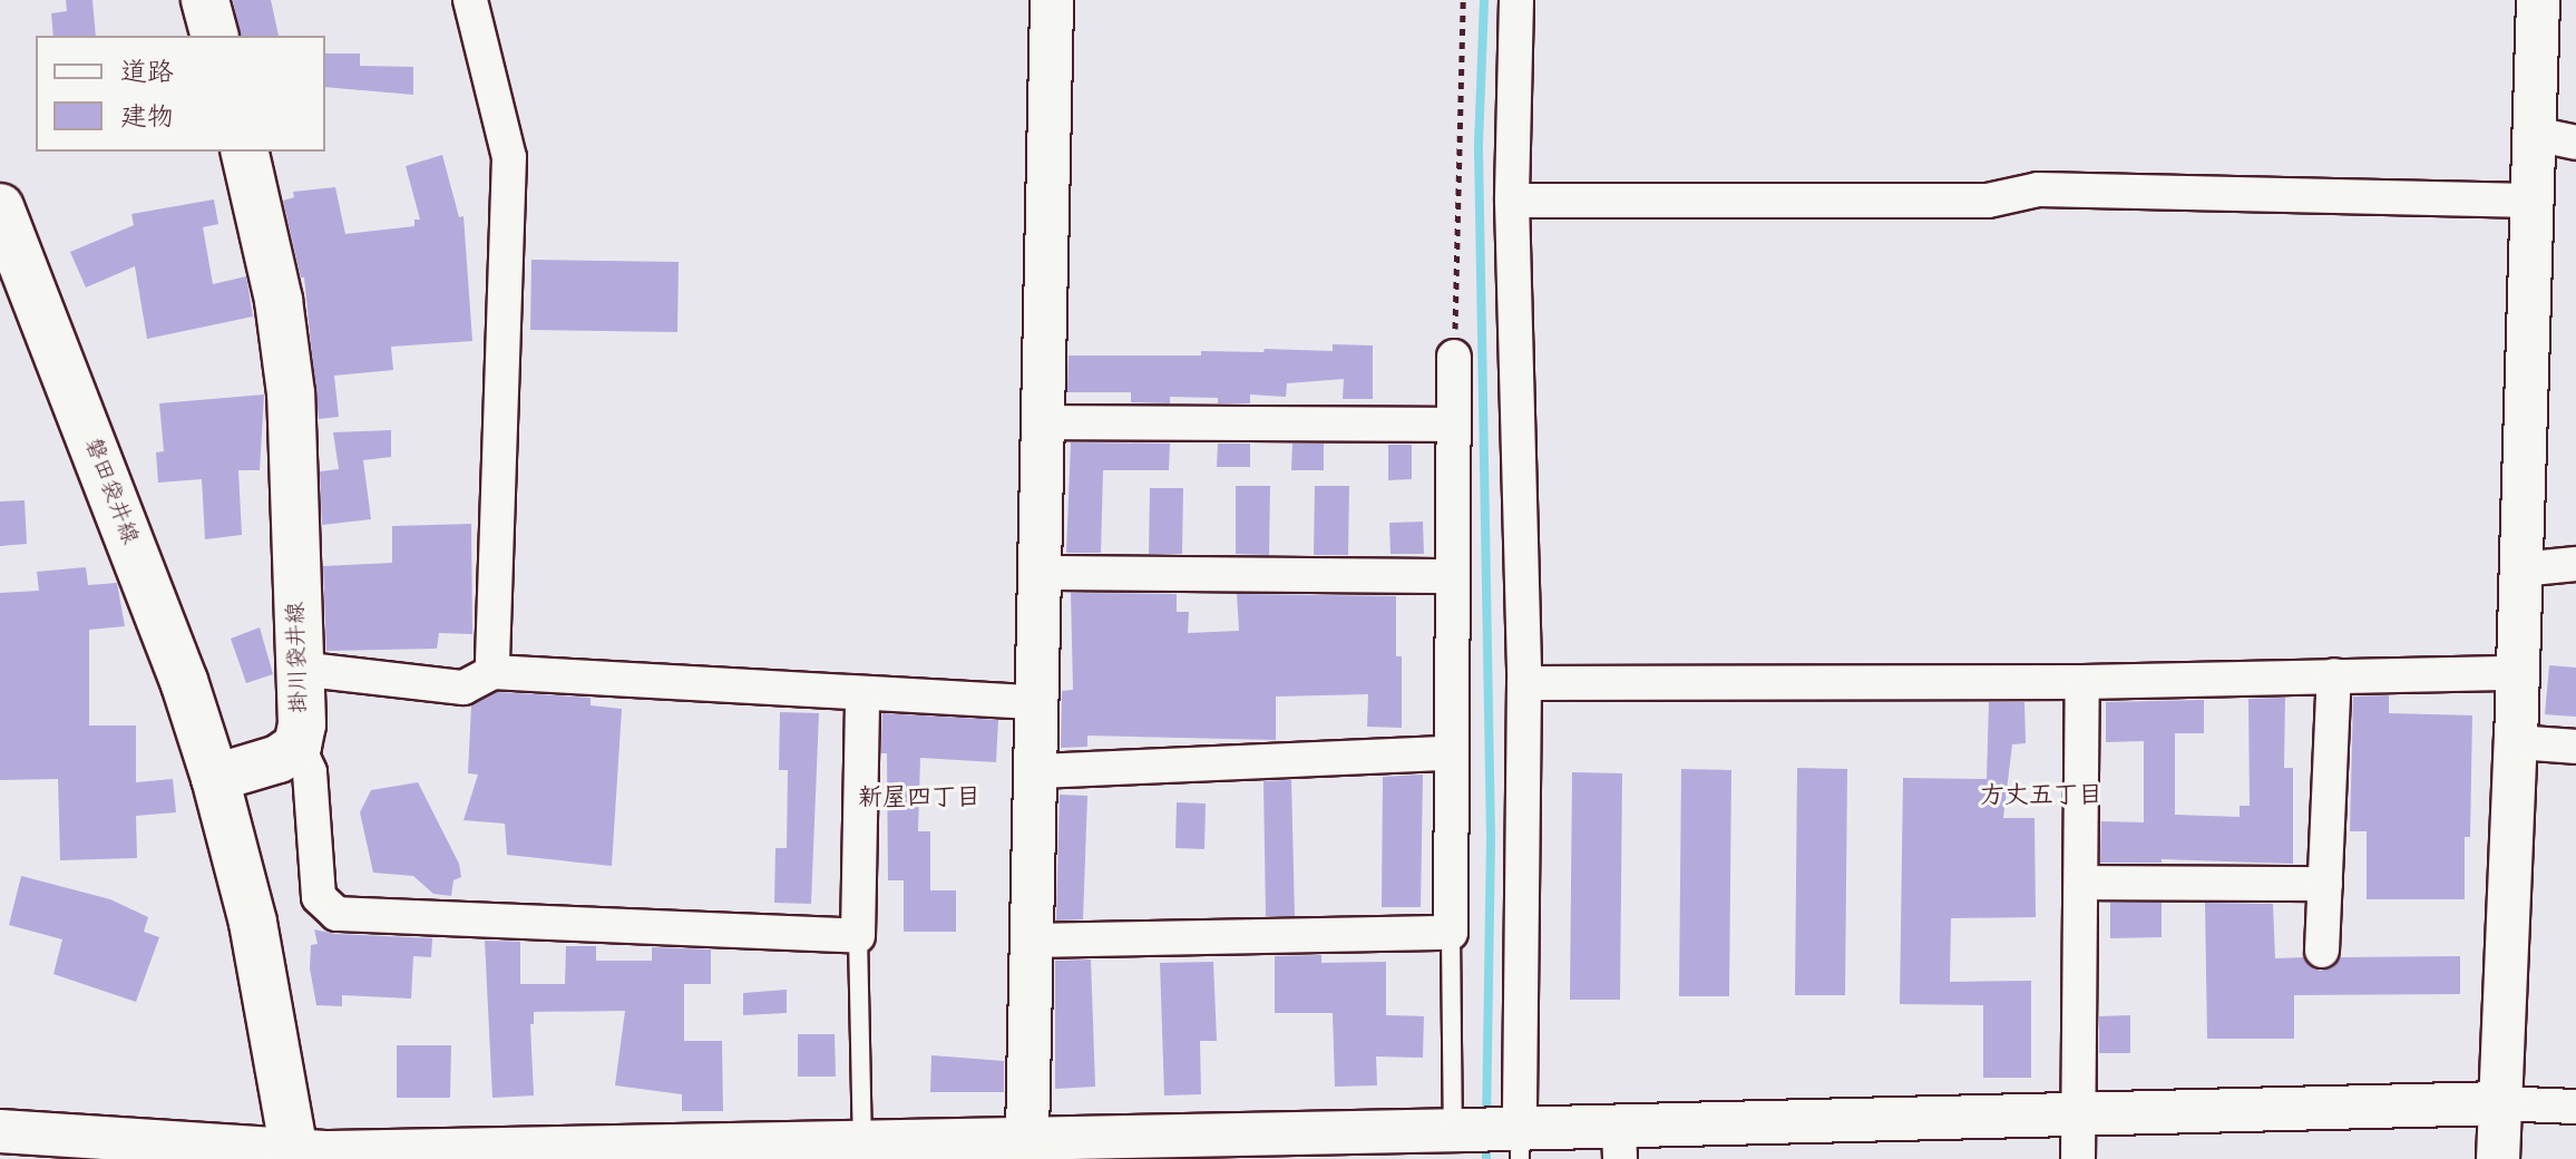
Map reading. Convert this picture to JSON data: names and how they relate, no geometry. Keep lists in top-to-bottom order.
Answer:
{
  "streets": {
    "main road": ["磐田袋井線", "掛川袋井線"]
  },
  "crossings": [
    ["磐田袋井線", "掛川袋井線"]
  ],
  "districts": ["方丈五丁目", "新屋四丁目"],
  "legend": ["道路", "建物"]
}
